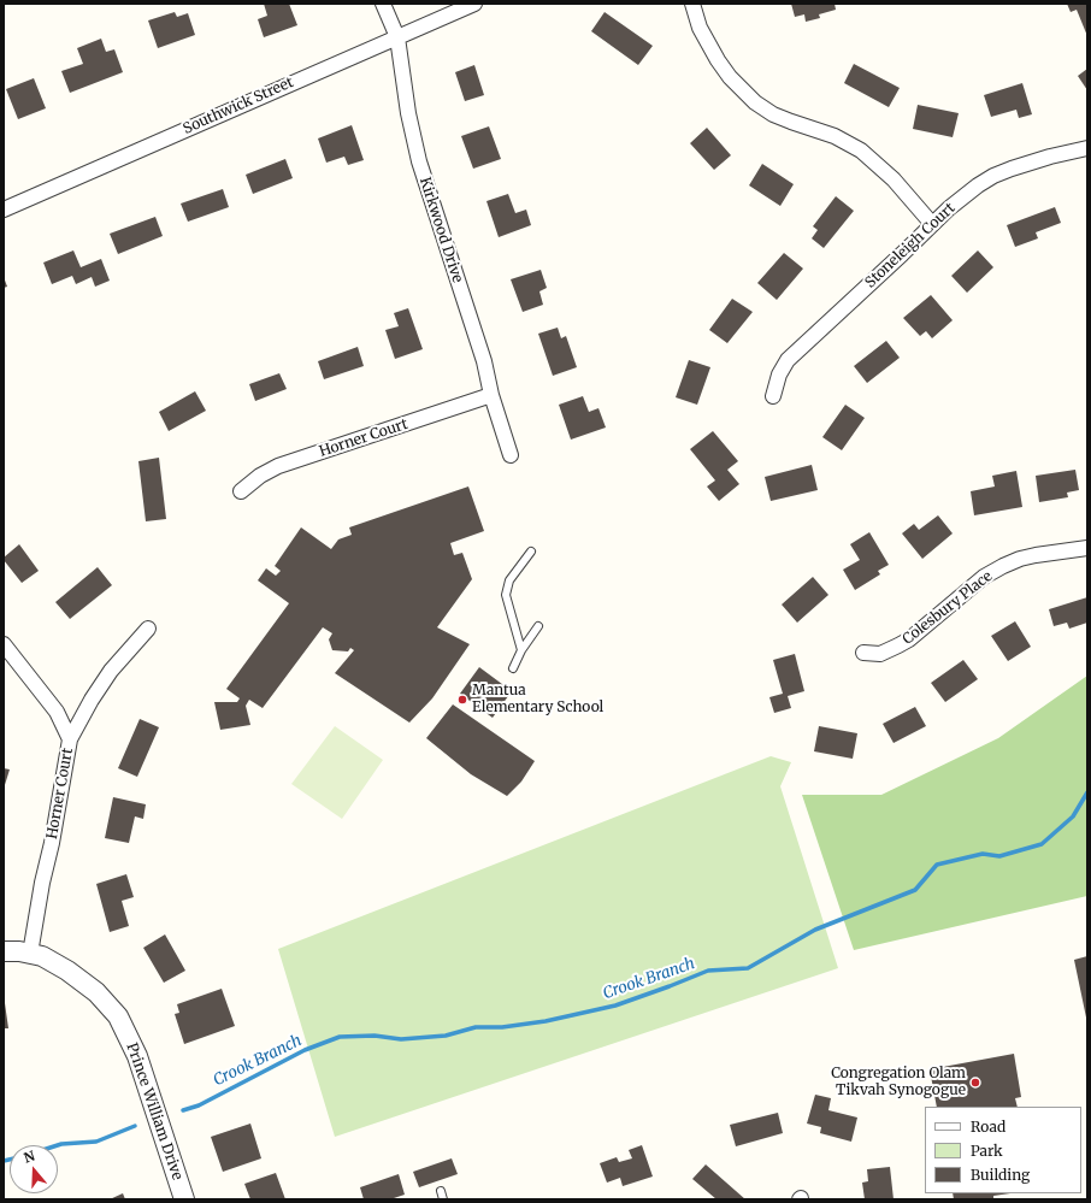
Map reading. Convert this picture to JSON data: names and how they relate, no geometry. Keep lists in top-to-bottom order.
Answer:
{
  "streets": {
    "street": [
      "Southwick Street",
      "Kirkwood Drive",
      "Stoneleigh Court",
      "Horner Court",
      "Colesbury Place",
      "Prince William Drive"
    ]
  },
  "crossings": [
    ["Southwick Street", "Kirkwood Drive"],
    ["Kirkwood Drive", "Horner Court"],
    ["Horner Court", "Prince William Drive"]
  ],
  "water": ["Crook Branch"],
  "places": ["Mantua Elementary School", "Congregation Olam Tikvah Synogogue"],
  "legend": ["Road", "Park", "Building"],
  "north": "top"
}
